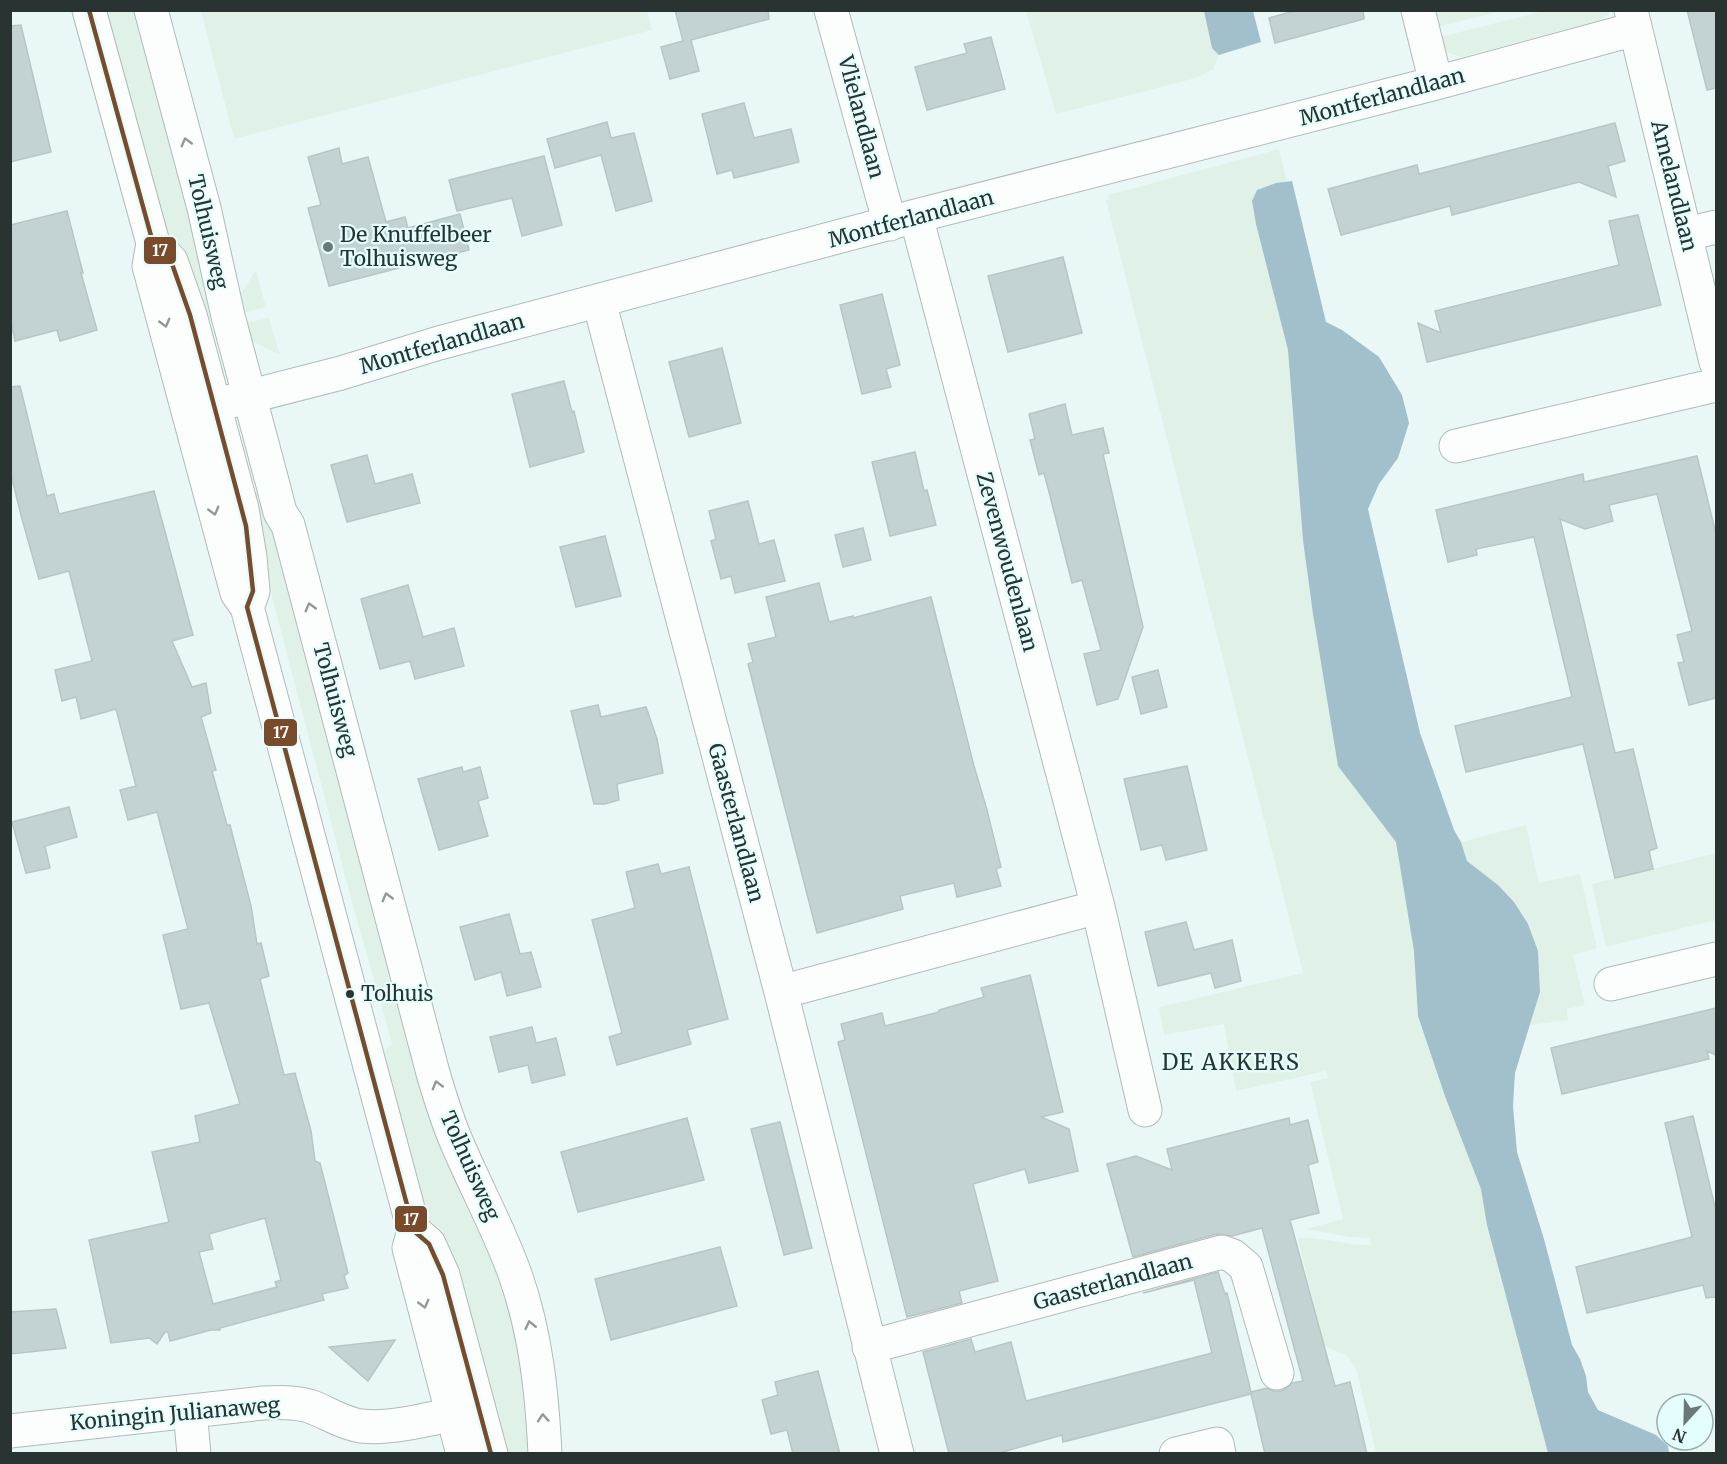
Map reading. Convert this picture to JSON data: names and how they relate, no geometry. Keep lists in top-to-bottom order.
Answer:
{
  "streets": {
    "street": [
      "Montferlandlaan",
      "Vlielandlaan",
      "Amelandlaan",
      "Tolhuisweg",
      "Zevenwoudenlaan",
      "Gaasterlandlaan",
      "Koningin Julianaweg"
    ]
  },
  "crossings": [
    ["Montferlandlaan", "Vlielandlaan"],
    ["Montferlandlaan", "Amelandlaan"],
    ["Montferlandlaan", "Tolhuisweg"],
    ["Montferlandlaan", "Zevenwoudenlaan"],
    ["Montferlandlaan", "Gaasterlandlaan"],
    ["Vlielandlaan", "Zevenwoudenlaan"]
  ],
  "districts": ["DE AKKERS"],
  "places": ["De Knuffelbeer Tolhuisweg", "Tolhuis"],
  "lines": ["transit line 17"],
  "north": "bottom"
}
